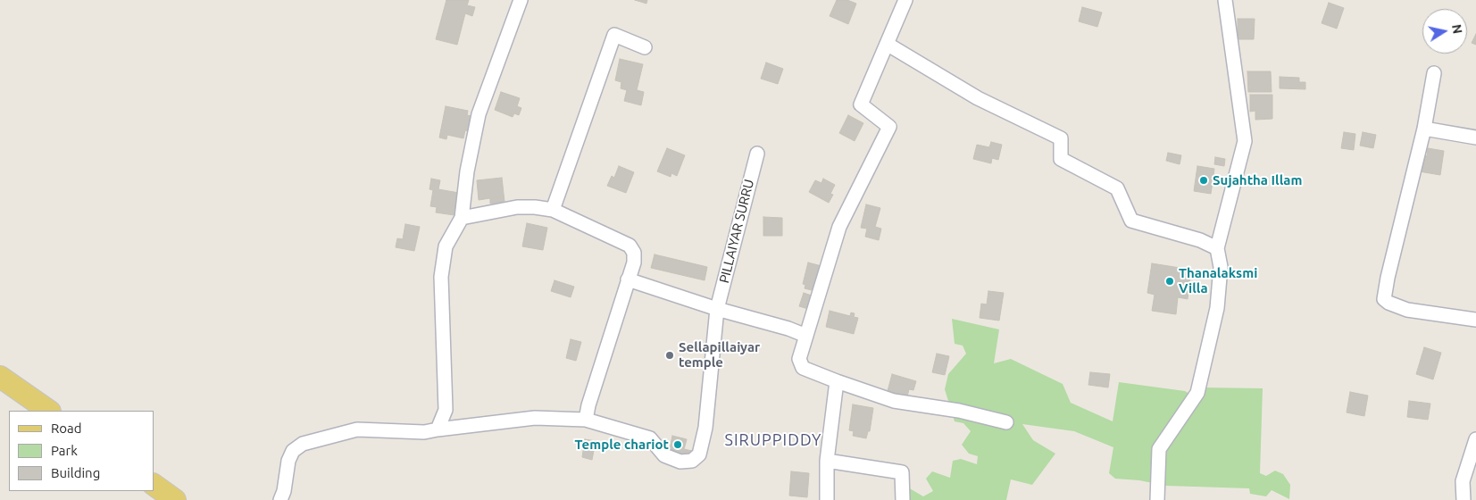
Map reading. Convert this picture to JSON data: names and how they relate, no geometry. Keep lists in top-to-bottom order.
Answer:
{
  "streets": {
    "street": ["PILLAIYAR SURRU"]
  },
  "districts": ["SIRUPPIDDY"],
  "places": [
    "Sujahtha Illam",
    "Thanalaksmi Villa",
    "Sellapillaiyar temple",
    "Temple chariot"
  ],
  "legend": ["Road", "Park", "Building"],
  "north": "right"
}
